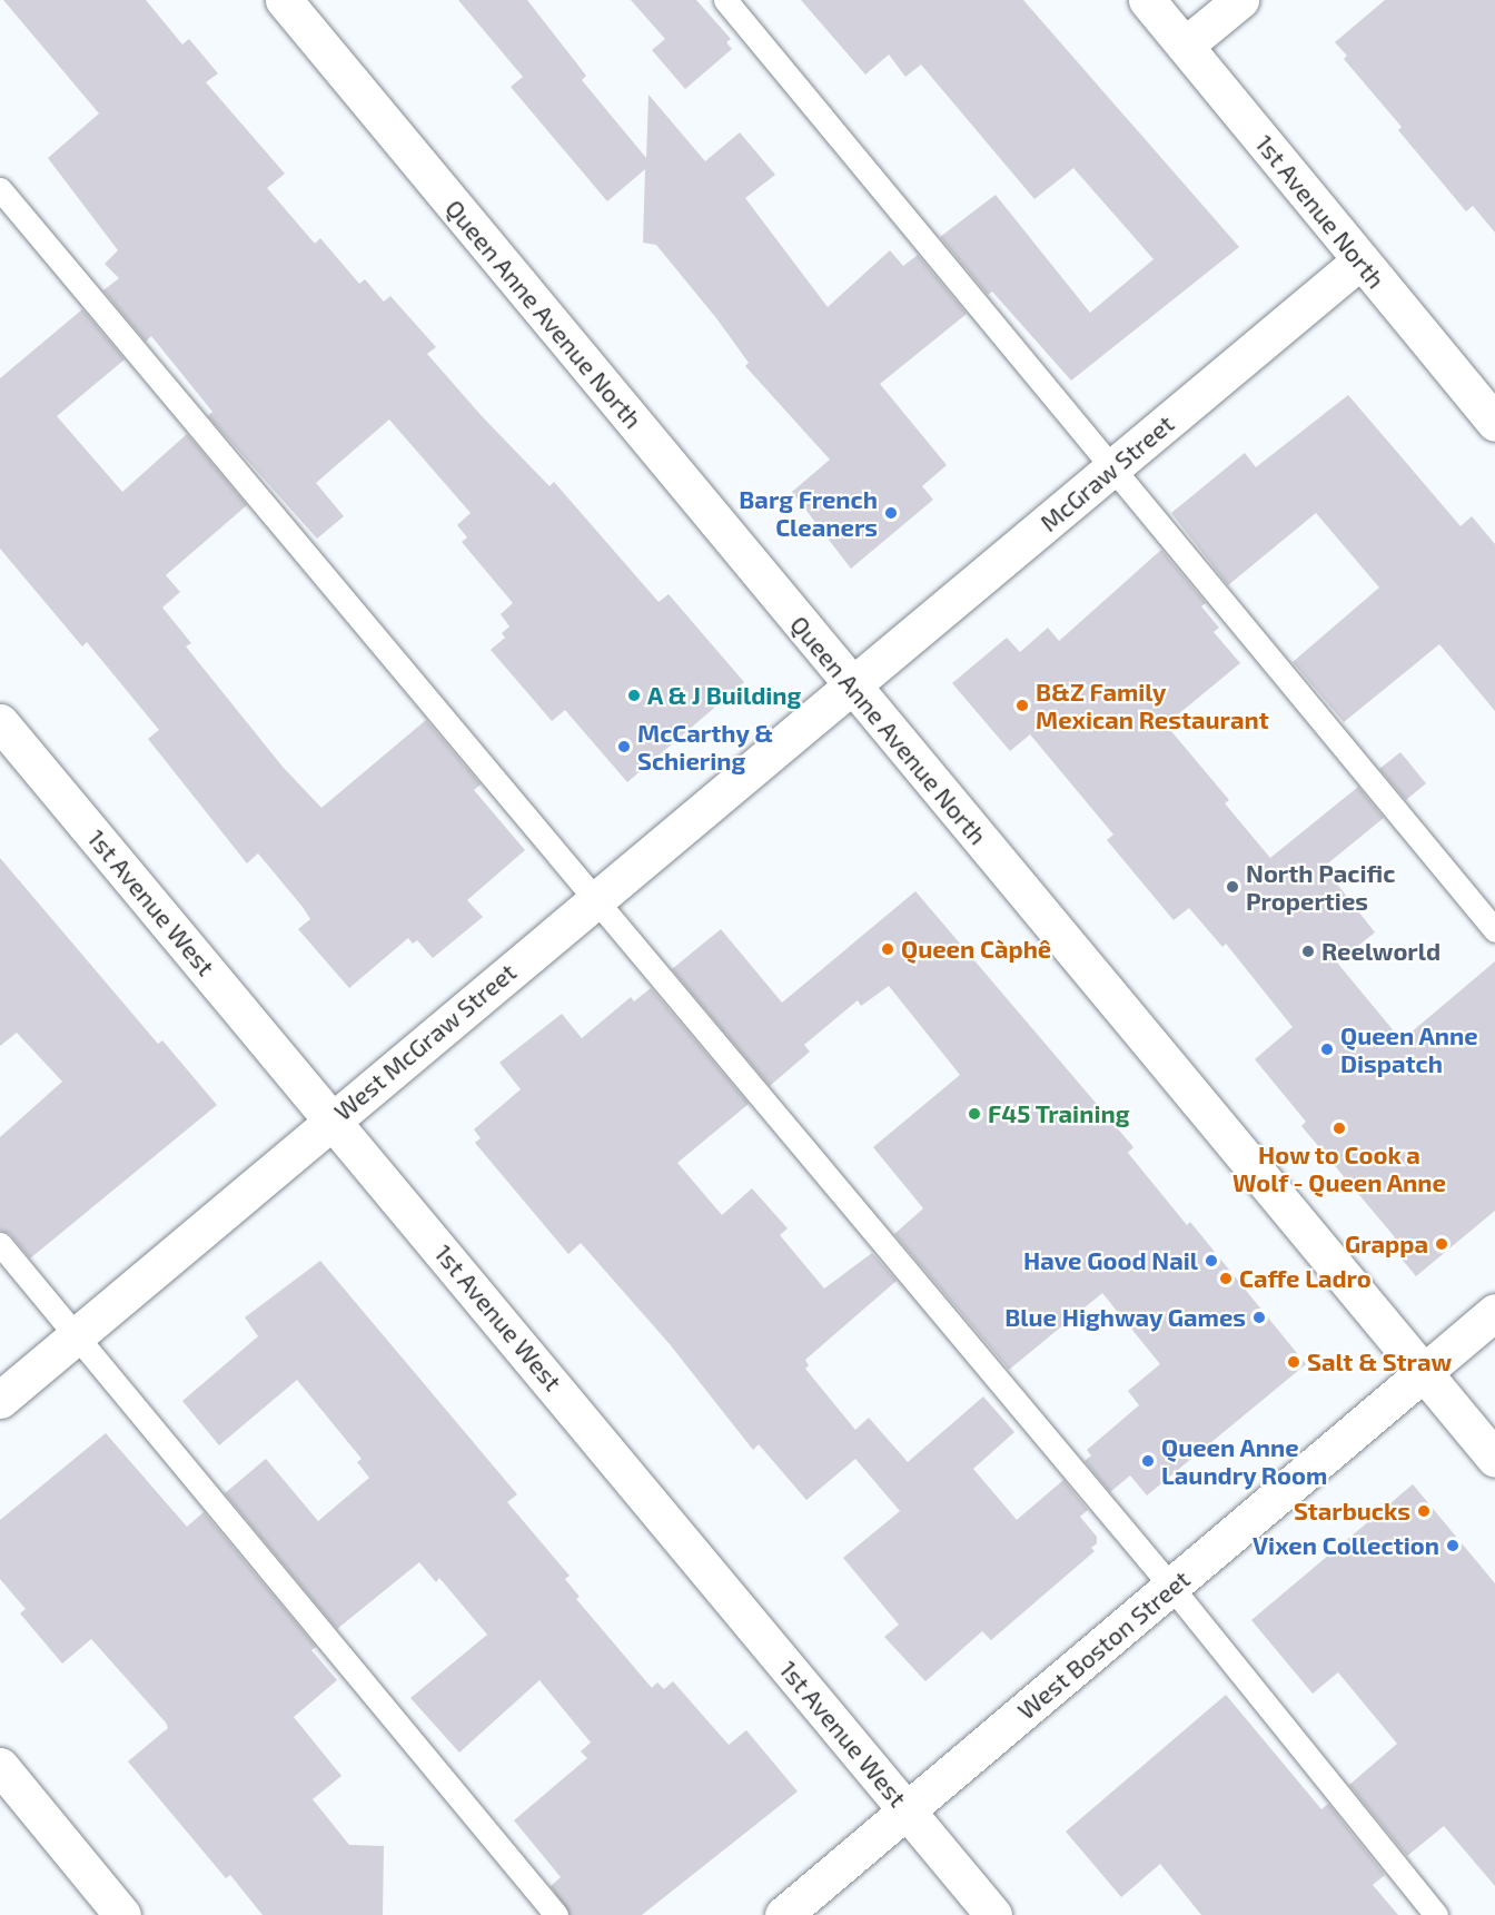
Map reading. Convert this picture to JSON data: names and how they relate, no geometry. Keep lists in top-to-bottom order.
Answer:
{
  "streets": {
    "street": [
      "1st Avenue North",
      "Queen Anne Avenue North",
      "McGraw Street",
      "1st Avenue West",
      "West McGraw Street",
      "West Boston Street"
    ]
  },
  "crossings": [
    ["1st Avenue North", "McGraw Street"],
    ["Queen Anne Avenue North", "McGraw Street"],
    ["Queen Anne Avenue North", "West McGraw Street"],
    ["Queen Anne Avenue North", "West Boston Street"],
    ["McGraw Street", "West McGraw Street"],
    ["1st Avenue West", "West McGraw Street"],
    ["1st Avenue West", "West Boston Street"]
  ],
  "places": [
    "Barg French Cleaners",
    "A & J Building",
    "B&Z Family Mexican Restaurant",
    "McCarthy & Schiering",
    "North Pacific Properties",
    "Queen Càphê",
    "Reelworld",
    "Queen Anne Dispatch",
    "F45 Training",
    "How to Cook a Wolf - Queen Anne",
    "Grappa",
    "Have Good Nail",
    "Caffe Ladro",
    "Blue Highway Games",
    "Salt & Straw",
    "Queen Anne Laundry Room",
    "Starbucks",
    "Vixen Collection"
  ]
}
